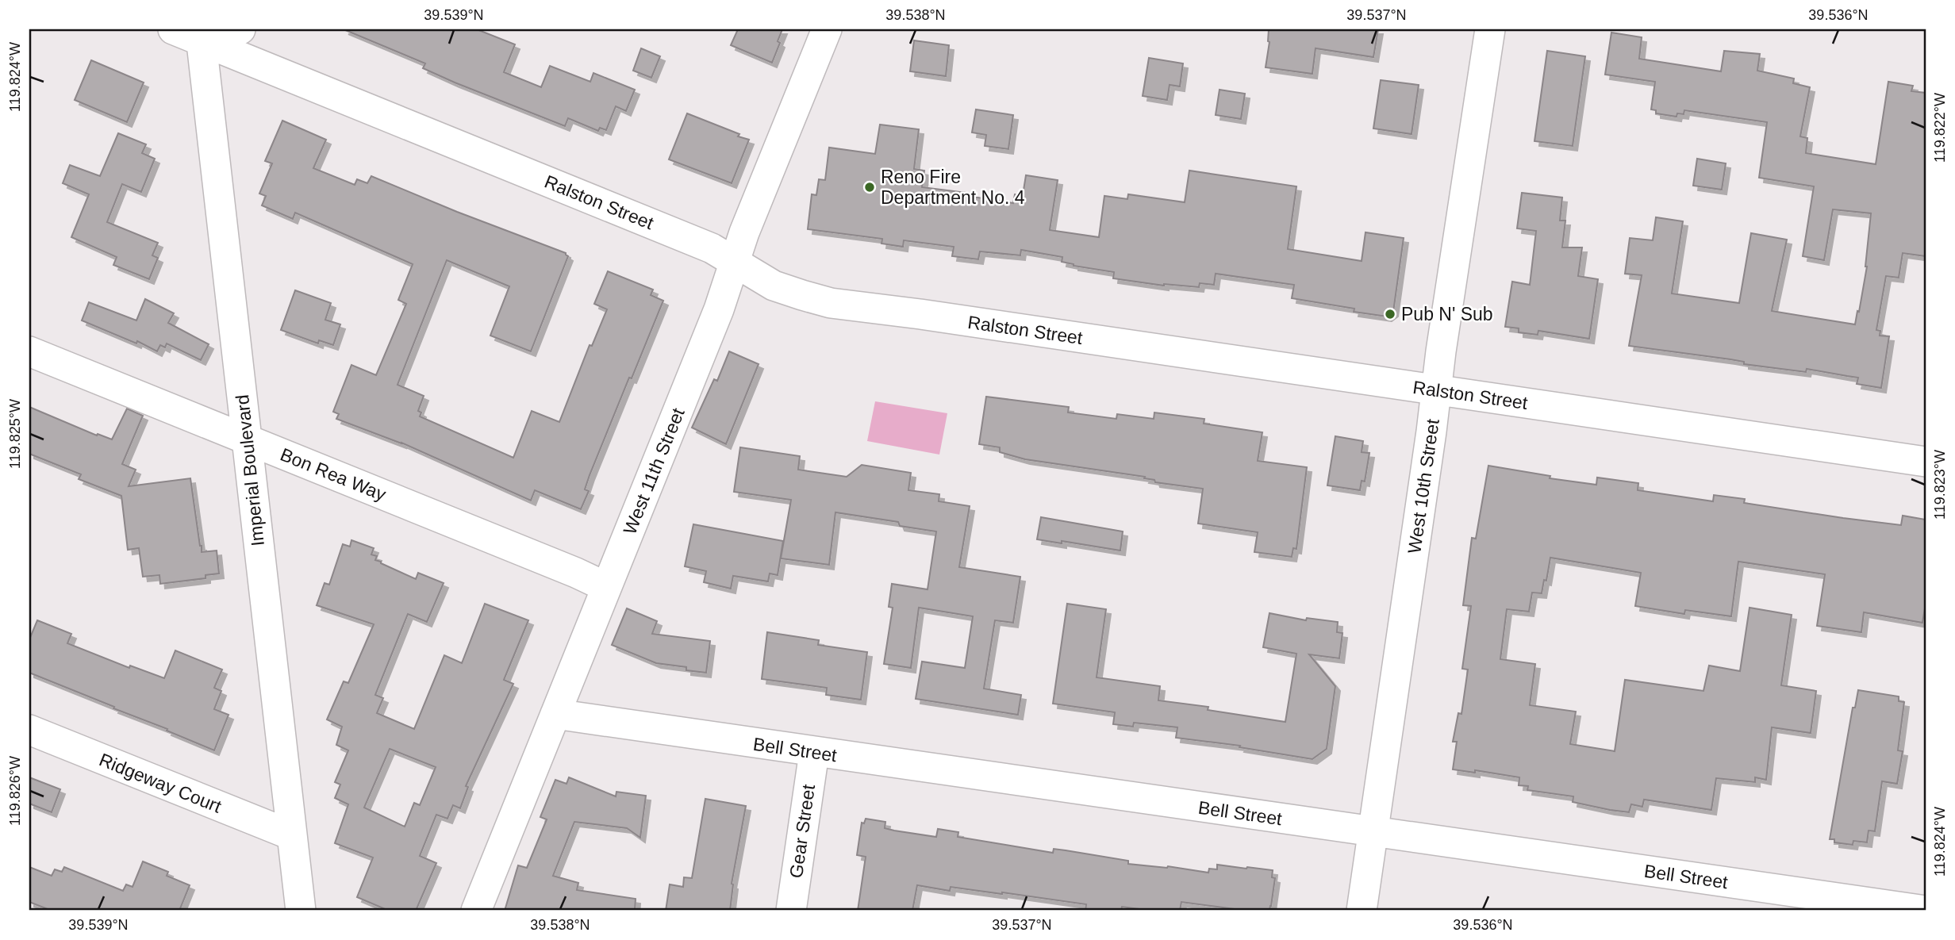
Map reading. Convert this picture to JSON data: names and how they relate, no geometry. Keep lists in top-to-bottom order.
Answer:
{
  "streets": {
    "street": [
      "Ralston Street",
      "Imperial Boulevard",
      "West 11th Street",
      "Bon Rea Way",
      "West 10th Street",
      "Bell Street",
      "Ridgeway Court",
      "Gear Street"
    ]
  },
  "crossings": [
    ["Ralston Street", "Imperial Boulevard"],
    ["Ralston Street", "West 11th Street"],
    ["Ralston Street", "West 10th Street"],
    ["Imperial Boulevard", "Bon Rea Way"],
    ["Imperial Boulevard", "Ridgeway Court"],
    ["West 11th Street", "Bon Rea Way"],
    ["West 11th Street", "Bell Street"],
    ["West 10th Street", "Bell Street"],
    ["Bell Street", "Gear Street"]
  ],
  "places": ["Reno Fire Department No. 4", "Pub N' Sub"],
  "coordinates": [
    "39.539°N",
    "39.538°N",
    "39.537°N",
    "39.536°N",
    "119.824°W",
    "119.822°W",
    "119.825°W",
    "119.823°W",
    "119.826°W"
  ]
}
